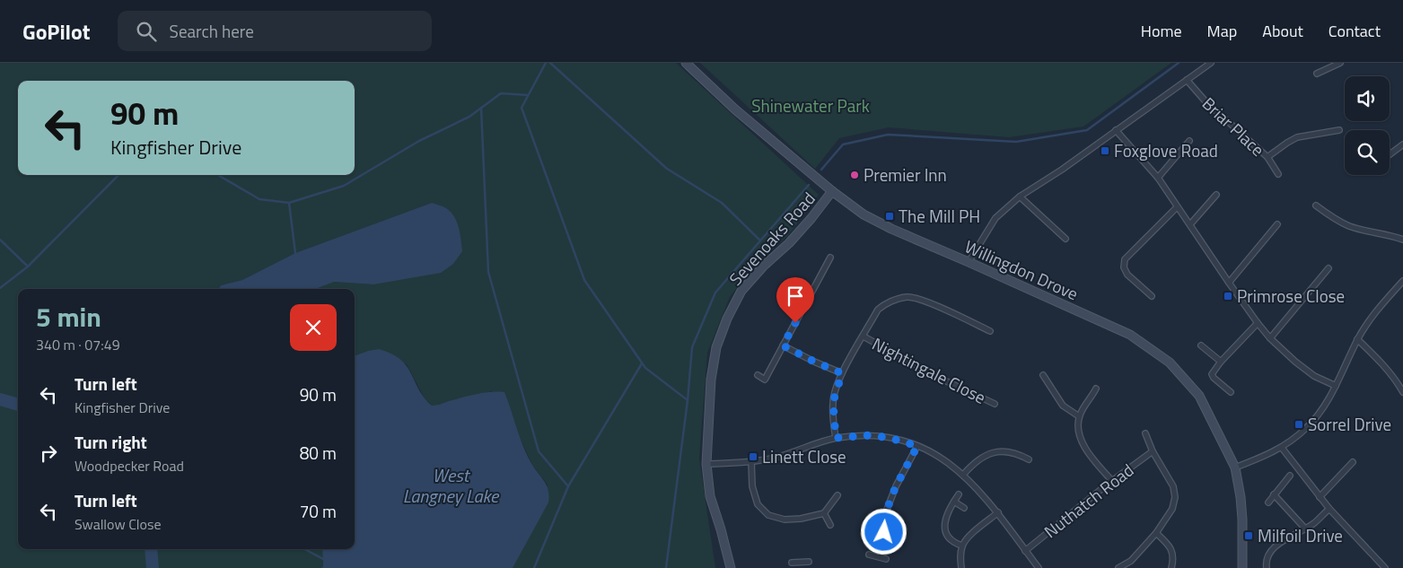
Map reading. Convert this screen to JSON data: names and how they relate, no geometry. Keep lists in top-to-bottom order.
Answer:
{
  "streets": {
    "main road": ["Sevenoaks Road", "Willingdon Drove"],
    "street": ["Briar Place", "Nightingale Close", "Nuthatch Road"]
  },
  "crossings": [
    ["Sevenoaks Road", "Willingdon Drove"]
  ],
  "water": ["West Langney Lake"],
  "parks": ["Shinewater Park"],
  "places": {
    "transit": [
      "Foxglove Road",
      "The Mill PH",
      "Primrose Close",
      "Sorrel Drive",
      "Linett Close",
      "Milfoil Drive"
    ],
    "other": ["Premier Inn"]
  },
  "page": {
    "header": "GoPilot",
    "search": "Search here",
    "nav": [
      "Home",
      "Map",
      "About",
      "Contact"
    ],
    "turn": ["90 m", "Kingfisher Drive"],
    "heading": ["5 min", "340 m · 07:49"],
    "list": [
      {
        "name": "Turn left",
        "note": "Kingfisher Drive",
        "value": "90 m"
      },
      {
        "name": "Turn right",
        "note": "Woodpecker Road",
        "value": "80 m"
      },
      {
        "name": "Turn left",
        "note": "Swallow Close",
        "value": "70 m"
      }
    ]
  }
}
